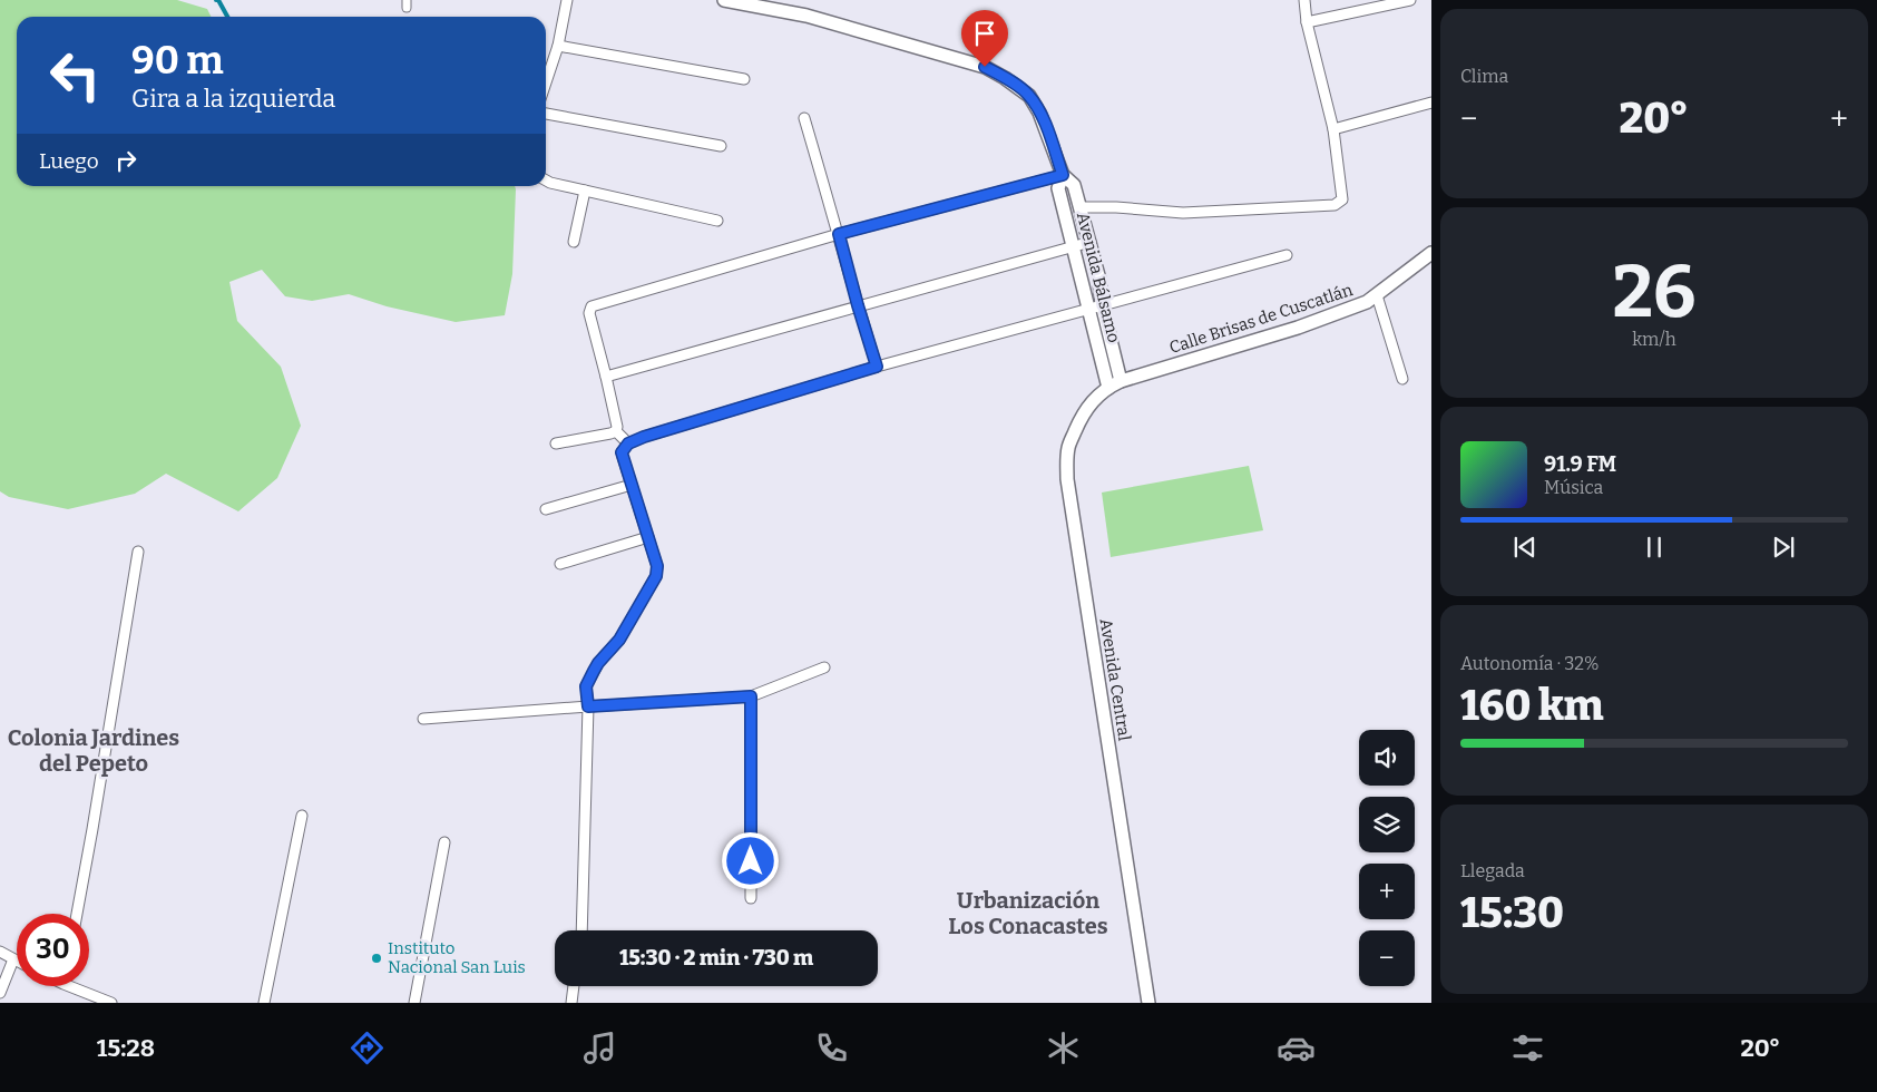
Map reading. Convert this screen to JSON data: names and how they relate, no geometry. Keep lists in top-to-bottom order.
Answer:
{
  "streets": {
    "street": ["Avenida Bálsamo", "Calle Brisas de Cuscatlán", "Avenida Central"]
  },
  "crossings": [
    ["Avenida Bálsamo", "Calle Brisas de Cuscatlán"],
    ["Avenida Bálsamo", "Avenida Central"],
    ["Calle Brisas de Cuscatlán", "Avenida Central"]
  ],
  "districts": ["Colonia Jardines del Pepeto", "Urbanización Los Conacastes"],
  "places": ["Instituto Nacional San Luis"],
  "page": {
    "tile": [
      "Clima",
      ["26", "km/h"],
      ["Autonomía · 32%", "160 km"],
      ["Llegada", "15:30"]
    ],
    "turn": ["90 m", "Gira a la izquierda"],
    "heat": ["−", "20°", "+"],
    "then": "Luego",
    "song": ["91.9 FM", "Música"],
    "map_buttons": ["+", "−"],
    "limit": "30",
    "trip": "15:30 · 2 min · 730 m",
    "tabs": ["15:28", "20°"]
  }
}
